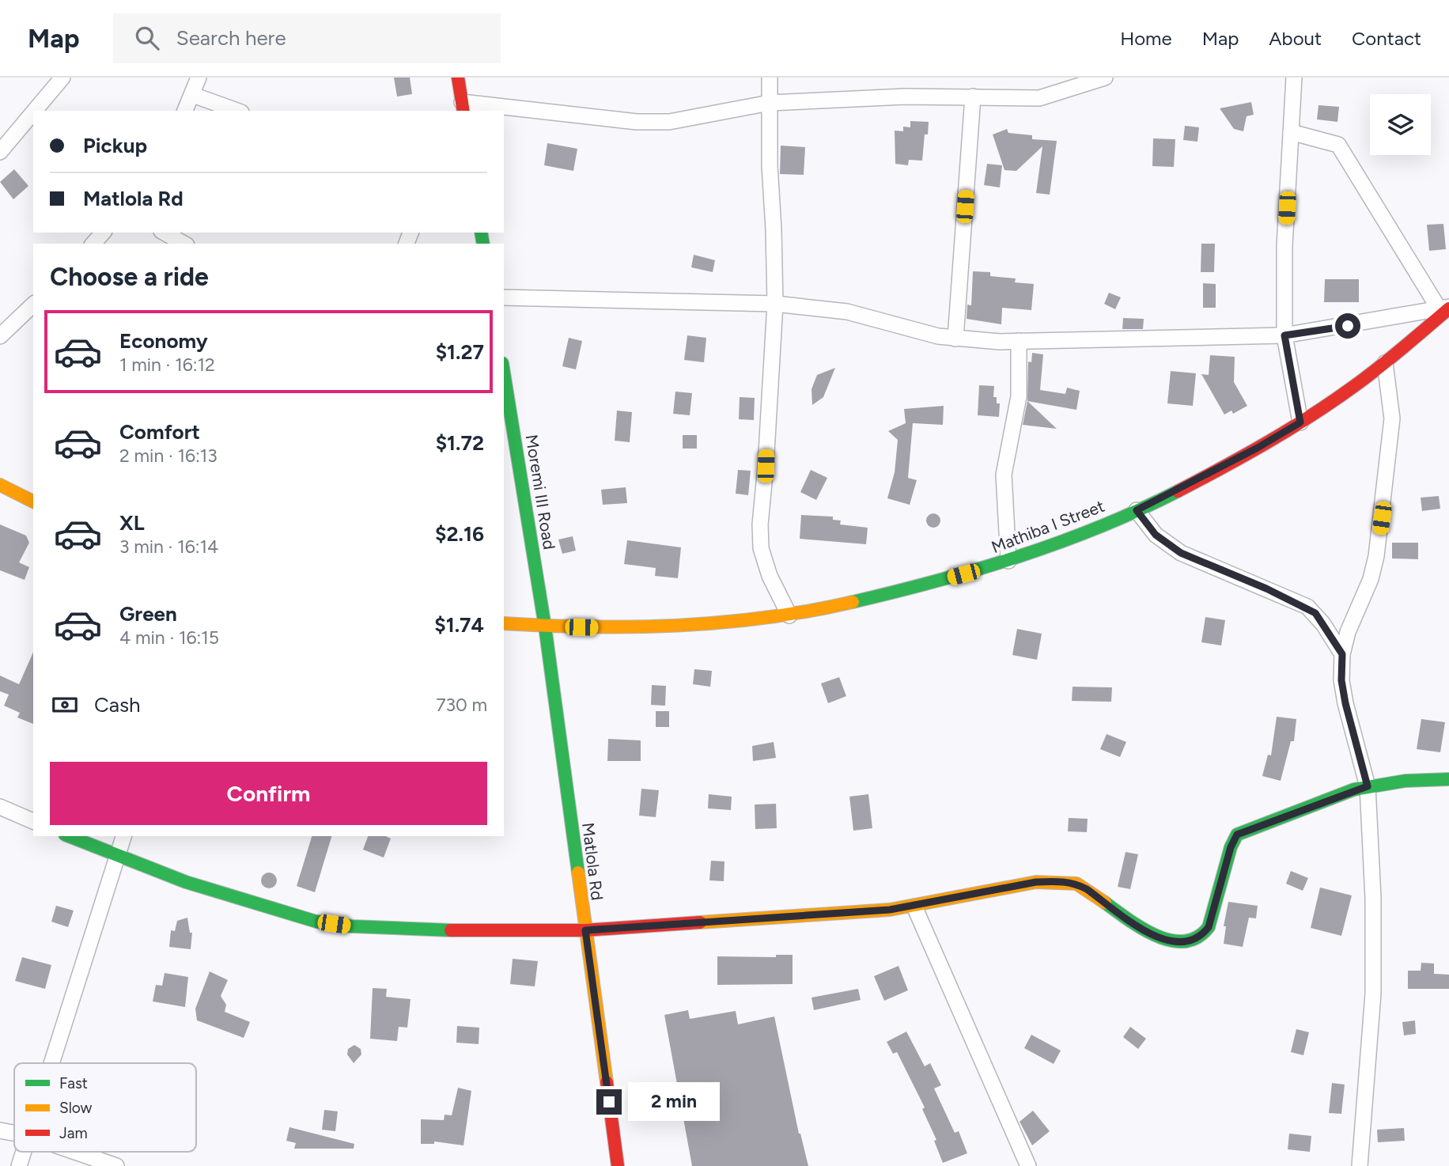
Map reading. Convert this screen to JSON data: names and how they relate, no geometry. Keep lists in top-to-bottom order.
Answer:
{
  "streets": {
    "street": ["Moremi III Road", "Mathiba I Street", "Matlola Rd"]
  },
  "crossings": [
    ["Moremi III Road", "Mathiba I Street"],
    ["Moremi III Road", "Matlola Rd"],
    ["Mathiba I Street", "Matlola Rd"]
  ],
  "legend": ["Fast", "Slow", "Jam"],
  "page": {
    "header": "Map",
    "search": "Search here",
    "nav": [
      "Home",
      "Map",
      "About",
      "Contact"
    ],
    "banner": ["Pickup", "Matlola Rd"],
    "heading": "Choose a ride",
    "list": [
      {
        "name": "Economy",
        "note": "1 min · 16:12",
        "value": "$1.27"
      },
      {
        "name": "Comfort",
        "note": "2 min · 16:13",
        "value": "$1.72"
      },
      {
        "name": "XL",
        "note": "3 min · 16:14",
        "value": "$2.16"
      },
      {
        "name": "Green",
        "note": "4 min · 16:15",
        "value": "$1.74"
      }
    ],
    "pay": ["Cash", "730 m"],
    "buttons": "Confirm",
    "bubble": "2 min"
  }
}
